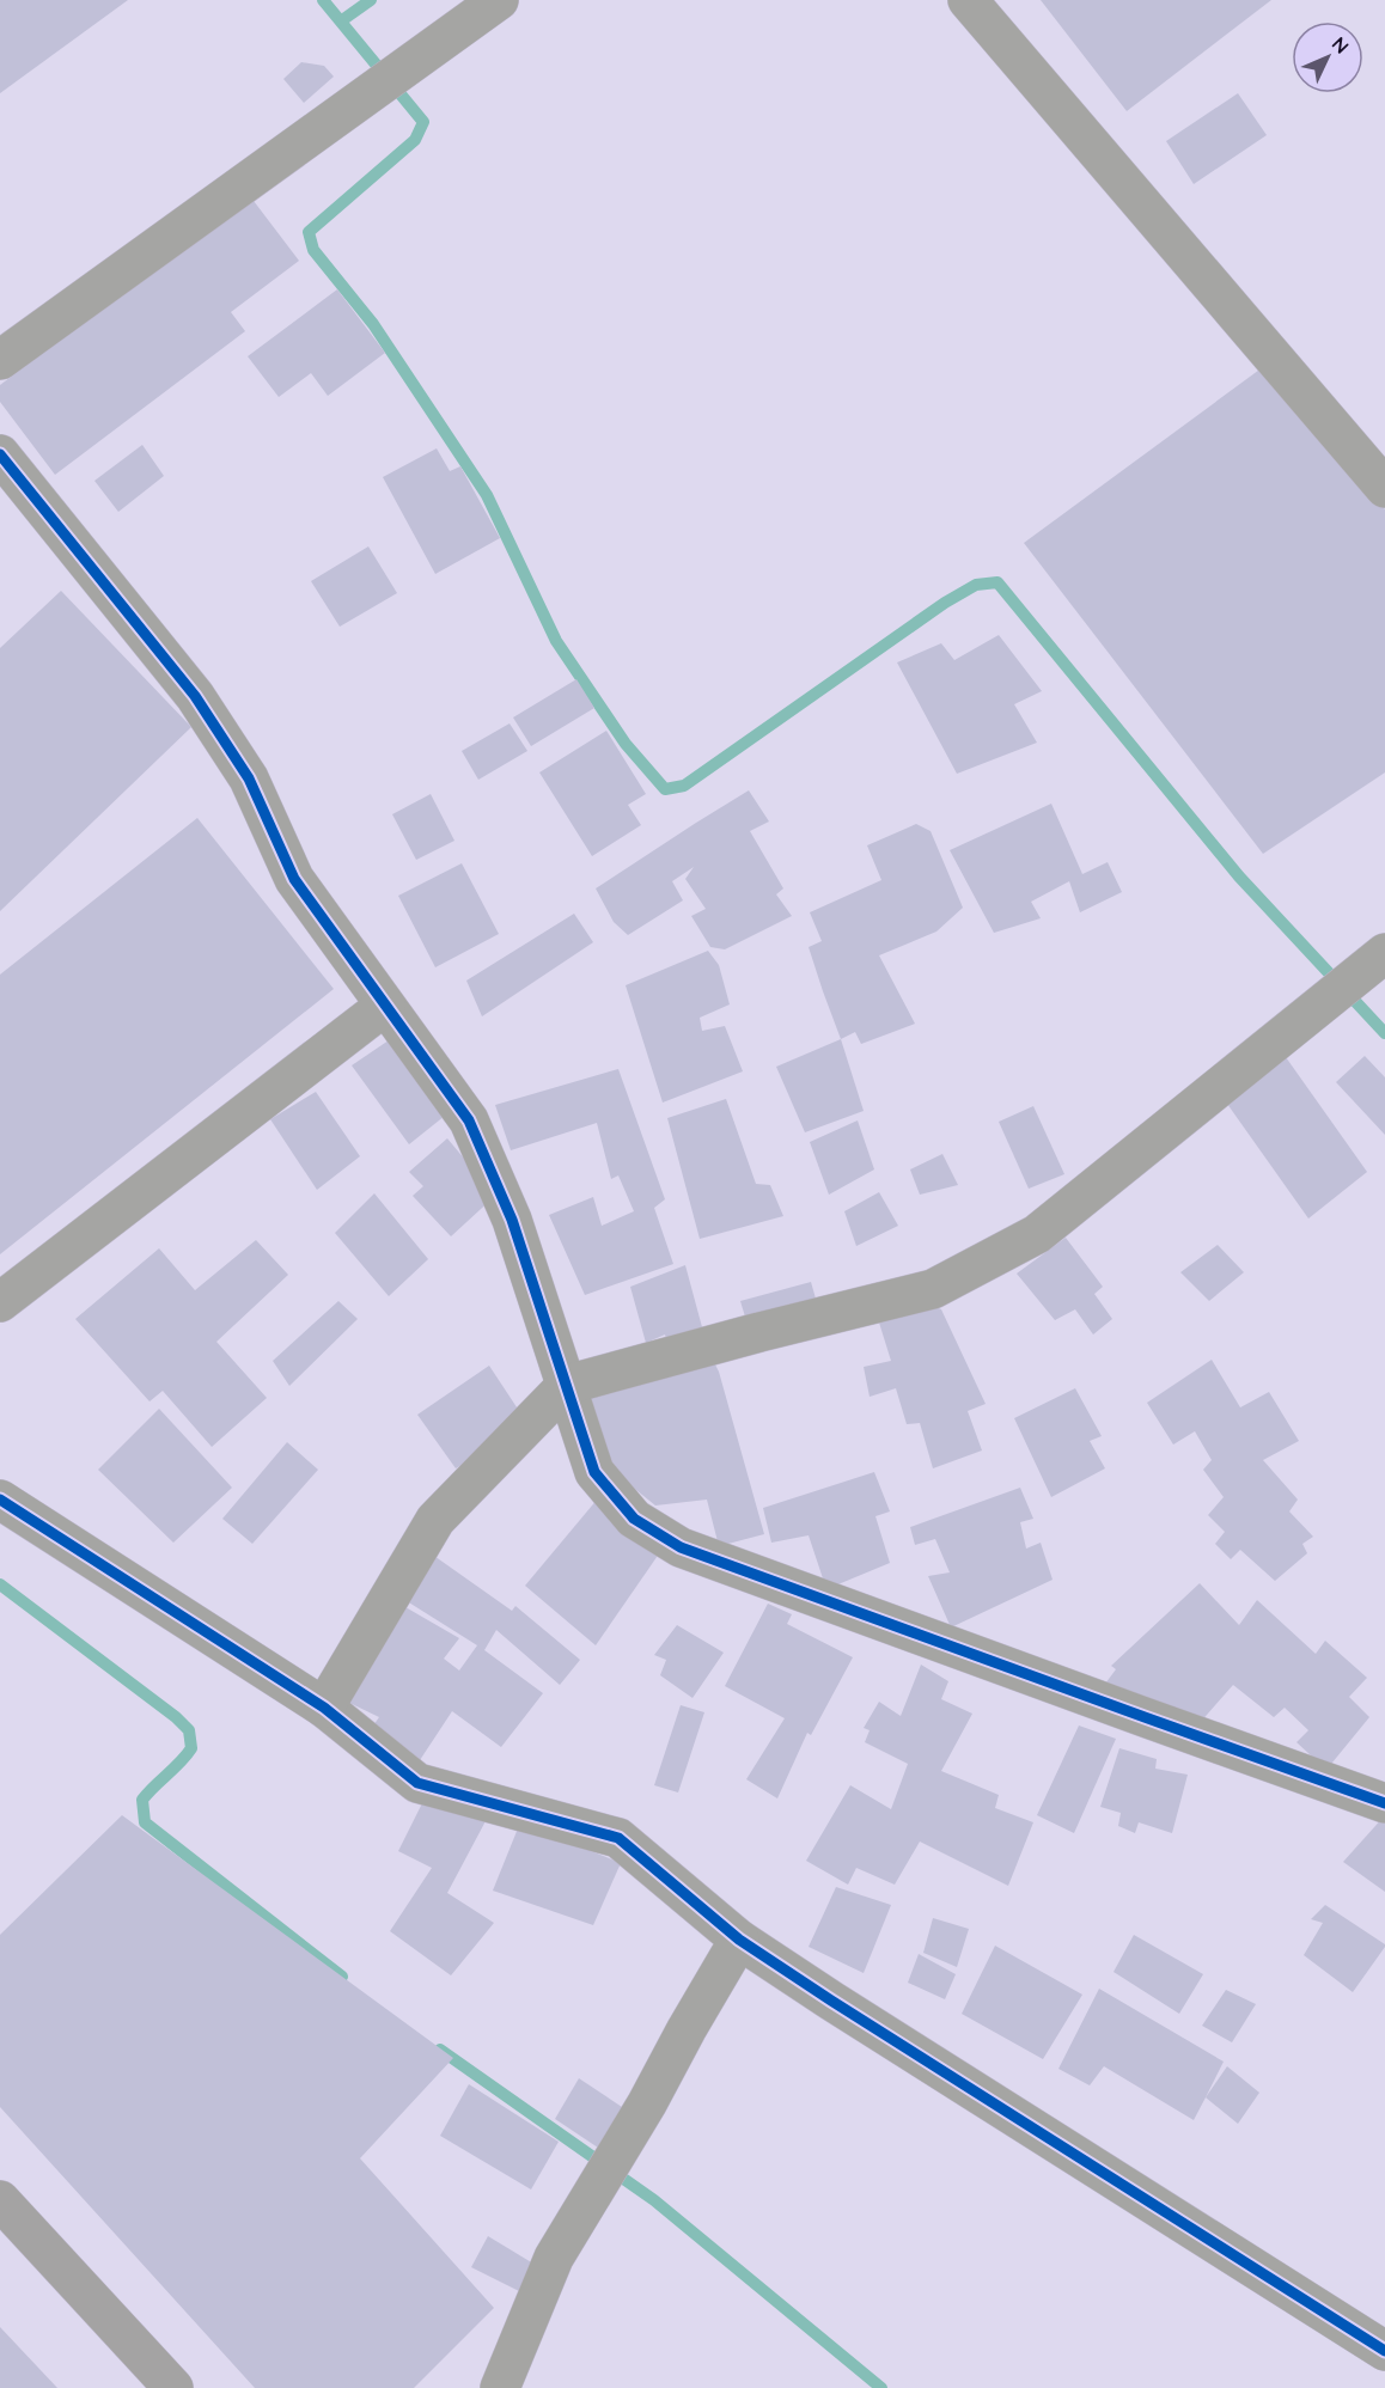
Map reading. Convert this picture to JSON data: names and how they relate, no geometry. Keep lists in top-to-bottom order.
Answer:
{
  "north": "top right"
}
